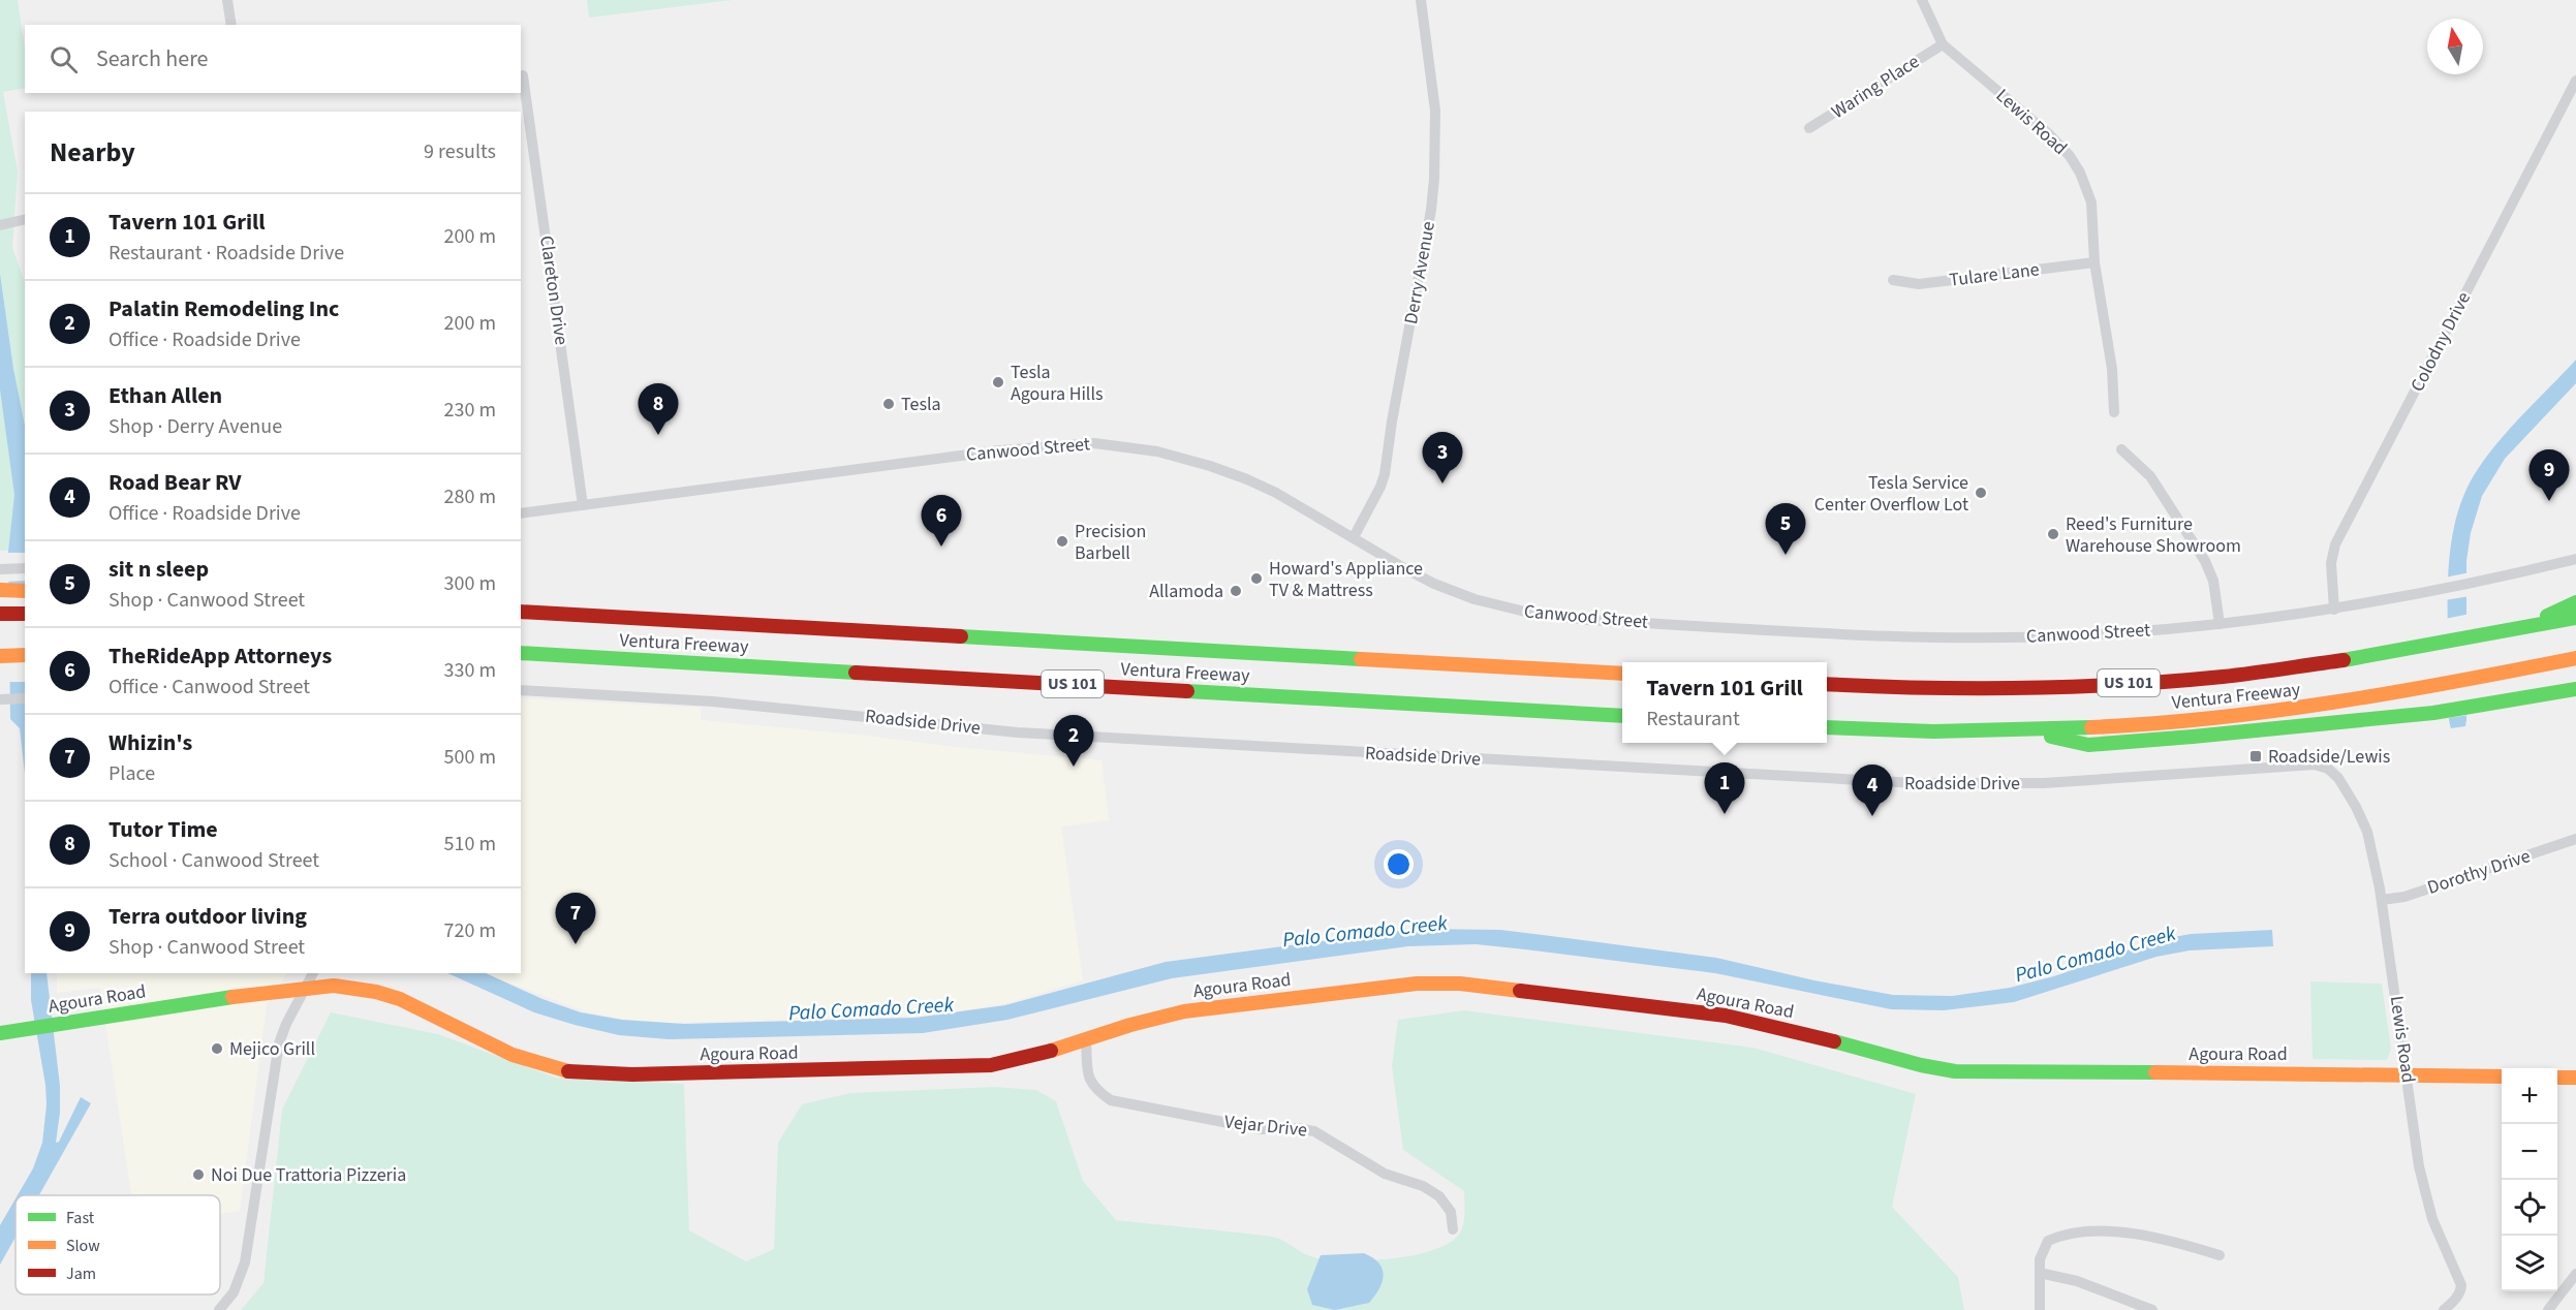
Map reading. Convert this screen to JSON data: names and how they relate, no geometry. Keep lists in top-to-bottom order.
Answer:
{
  "streets": {
    "main road": ["Ventura Freeway", "US 101", "Agoura Road"],
    "street": [
      "Waring Place",
      "Lewis Road",
      "Derry Avenue",
      "Tulare Lane",
      "Clareton Drive",
      "Colodny Drive",
      "Canwood Street",
      "Roadside Drive",
      "Dorothy Drive",
      "Vejar Drive"
    ]
  },
  "crossings": [
    ["Waring Place", "Lewis Road"],
    ["Lewis Road", "Tulare Lane"],
    ["Lewis Road", "Roadside Drive"],
    ["Lewis Road", "Dorothy Drive"],
    ["Lewis Road", "Agoura Road"],
    ["Derry Avenue", "Canwood Street"],
    ["Clareton Drive", "Canwood Street"],
    ["Colodny Drive", "Canwood Street"],
    ["Agoura Road", "Vejar Drive"]
  ],
  "water": ["Palo Comado Creek"],
  "places": {
    "other": [
      "Tesla Agoura Hills",
      "Tesla",
      "Tesla Service Center Overflow Lot",
      "Reed's Furniture Warehouse Showroom",
      "Precision Barbell",
      "Howard's Appliance TV & Mattress",
      "Allamoda",
      "Mejico Grill",
      "Noi Due Trattoria Pizzeria"
    ],
    "transit": ["Roadside/Lewis"]
  },
  "legend": ["Fast", "Slow", "Jam"],
  "north": "top",
  "page": {
    "search": "Search here",
    "heading": ["Nearby", "9 results"],
    "list": [
      {
        "mark": "1",
        "name": "Tavern 101 Grill",
        "note": "Restaurant · Roadside Drive",
        "value": "200 m"
      },
      {
        "mark": "2",
        "name": "Palatin Remodeling Inc",
        "note": "Office · Roadside Drive",
        "value": "200 m"
      },
      {
        "mark": "3",
        "name": "Ethan Allen",
        "note": "Shop · Derry Avenue",
        "value": "230 m"
      },
      {
        "mark": "4",
        "name": "Road Bear RV",
        "note": "Office · Roadside Drive",
        "value": "280 m"
      },
      {
        "mark": "5",
        "name": "sit n sleep",
        "note": "Shop · Canwood Street",
        "value": "300 m"
      },
      {
        "mark": "6",
        "name": "TheRideApp Attorneys",
        "note": "Office · Canwood Street",
        "value": "330 m"
      },
      {
        "mark": "7",
        "name": "Whizin's",
        "note": "Place",
        "value": "500 m"
      },
      {
        "mark": "8",
        "name": "Tutor Time",
        "note": "School · Canwood Street",
        "value": "510 m"
      },
      {
        "mark": "9",
        "name": "Terra outdoor living",
        "note": "Shop · Canwood Street",
        "value": "720 m"
      }
    ],
    "pins": [
      "8",
      "3",
      "9",
      "6",
      "5",
      "2",
      "1",
      "4",
      "7"
    ],
    "popup": ["Tavern 101 Grill", "Restaurant"],
    "map_buttons": ["+", "−"]
  }
}
